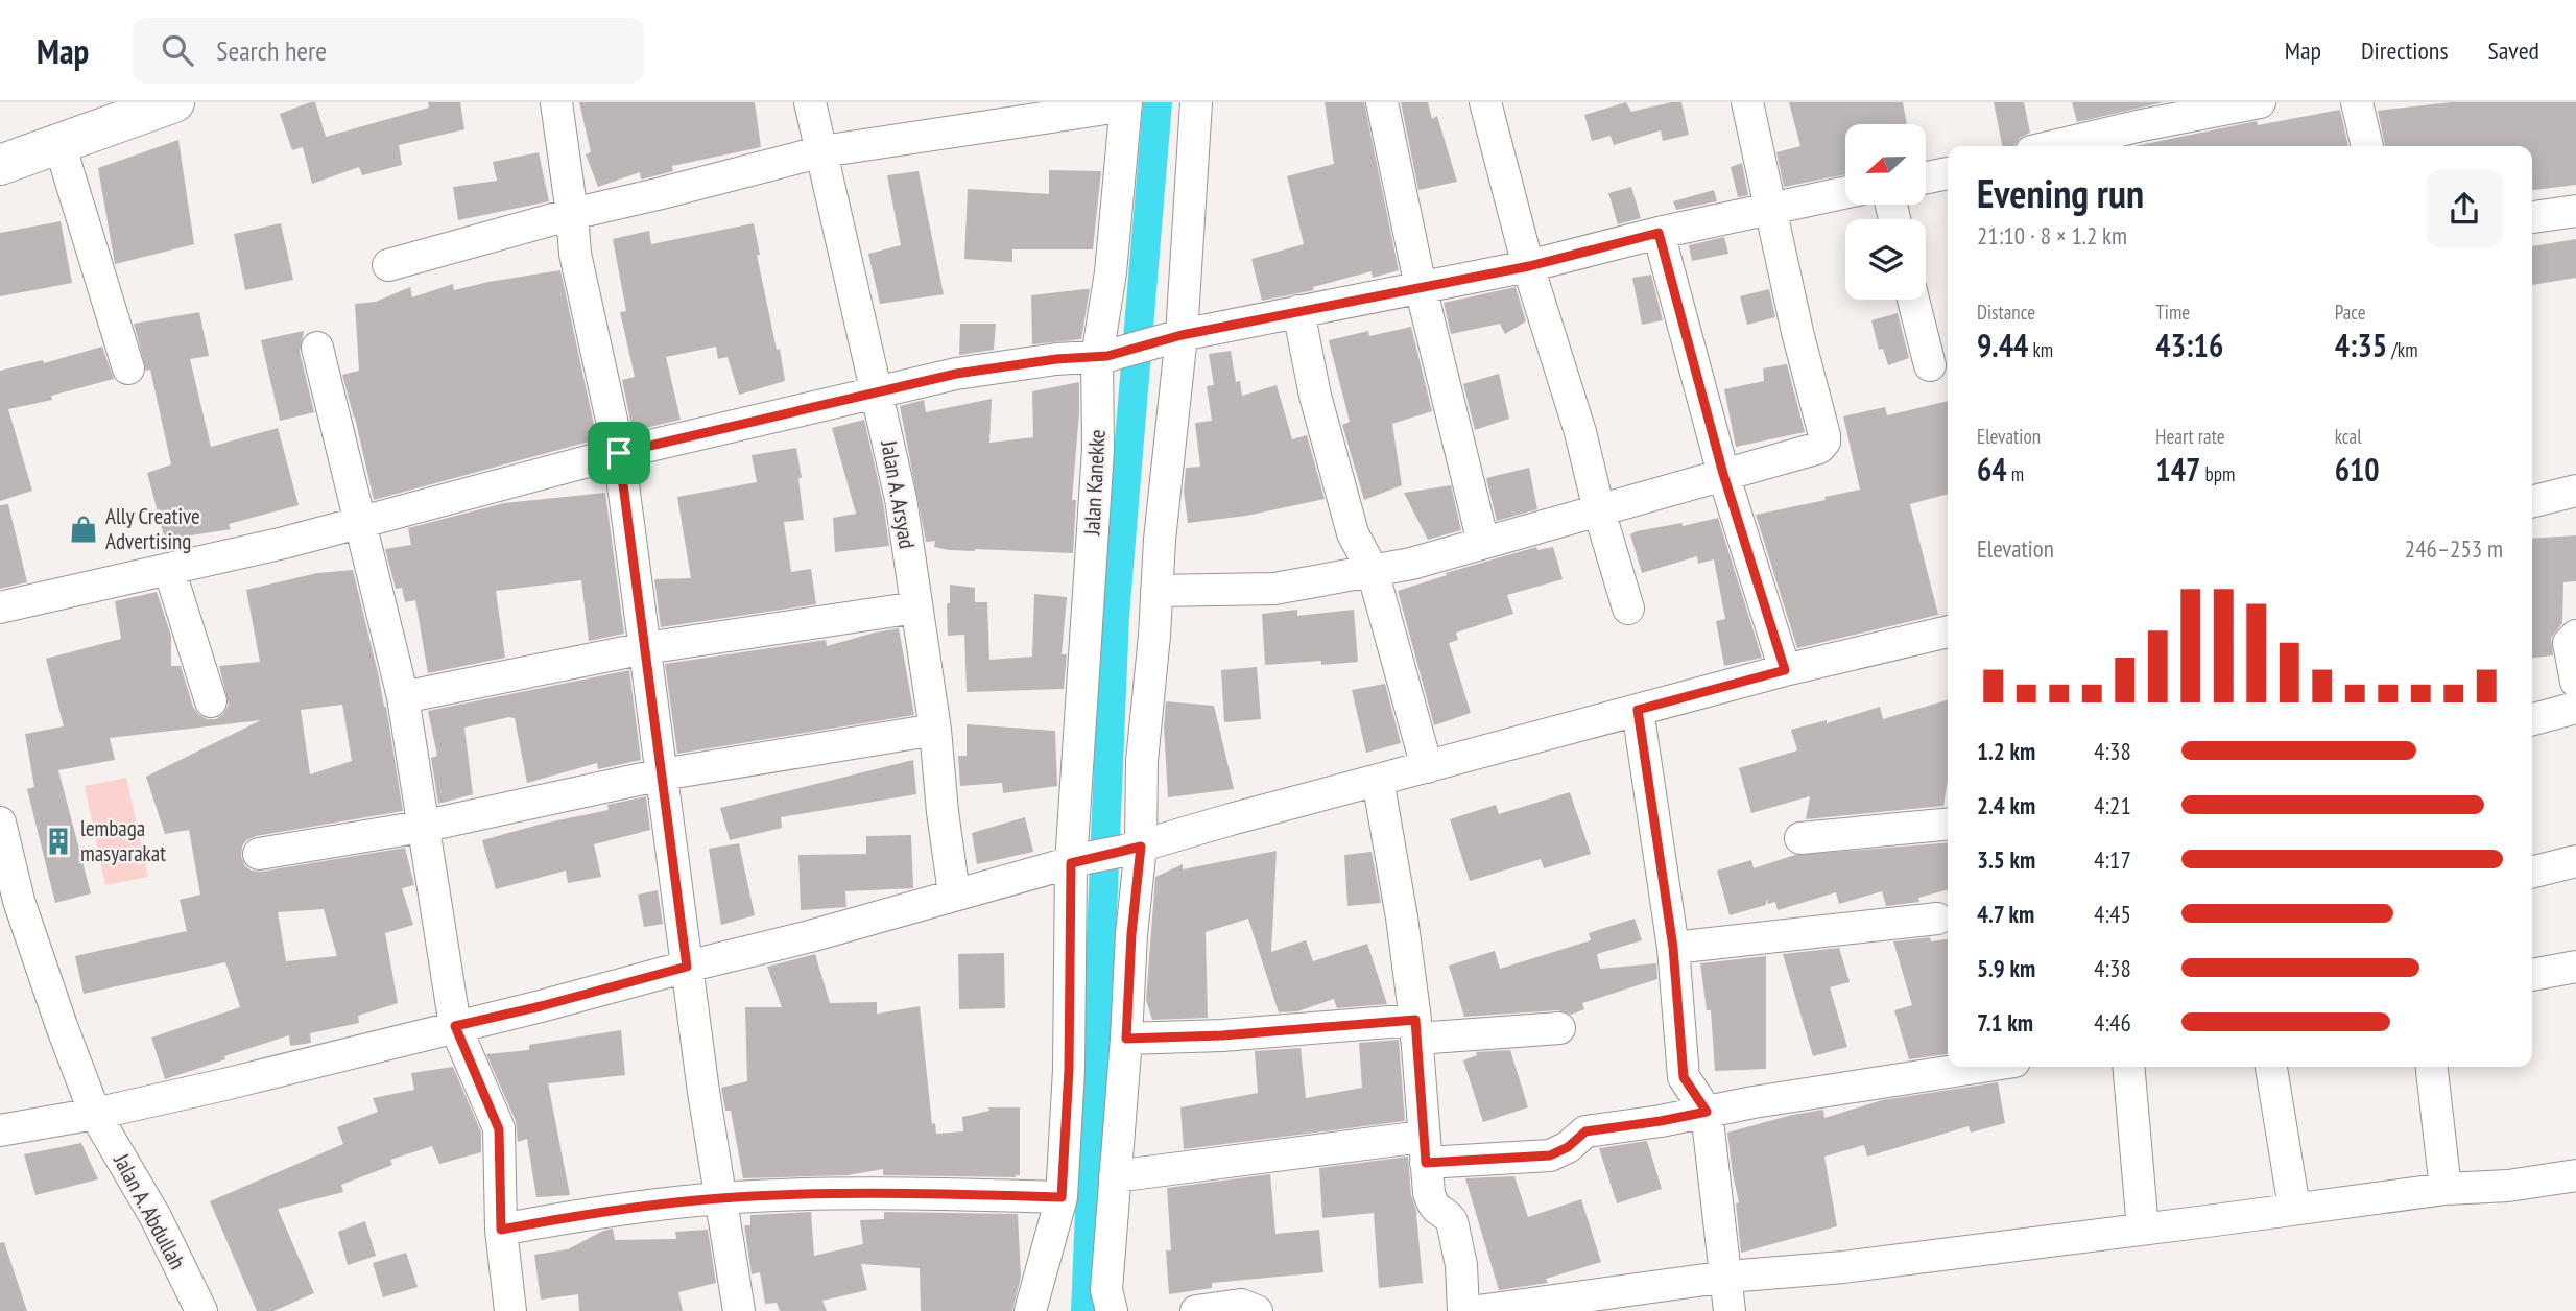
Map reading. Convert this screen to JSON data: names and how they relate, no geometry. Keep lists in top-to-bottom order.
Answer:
{
  "streets": {
    "street": ["Jalan Kanekke", "Jalan A. Arsyad", "Jalan A. Abdullah"]
  },
  "places": {
    "shop": ["Ally Creative Advertising"],
    "building": ["lembaga masyarakat"]
  },
  "north": "left",
  "page": {
    "header": "Map",
    "search": "Search here",
    "nav": ["Map", "Directions", "Saved"],
    "heading": ["Evening run", "21:10 · 8 × 1.2 km"],
    "stats": [
      ["Distance", "9.44 km"],
      ["Time", "43:16"],
      ["Pace", "4:35 /km"],
      ["Elevation", "64 m"],
      ["Heart rate", "147 bpm"],
      ["kcal", "610"]
    ],
    "chart": ["Elevation", "246–253 m"],
    "list": [
      {
        "name": "1.2 km",
        "note": "4:38"
      },
      {
        "name": "2.4 km",
        "note": "4:21"
      },
      {
        "name": "3.5 km",
        "note": "4:17"
      },
      {
        "name": "4.7 km",
        "note": "4:45"
      },
      {
        "name": "5.9 km",
        "note": "4:38"
      },
      {
        "name": "7.1 km",
        "note": "4:46"
      }
    ]
  }
}
